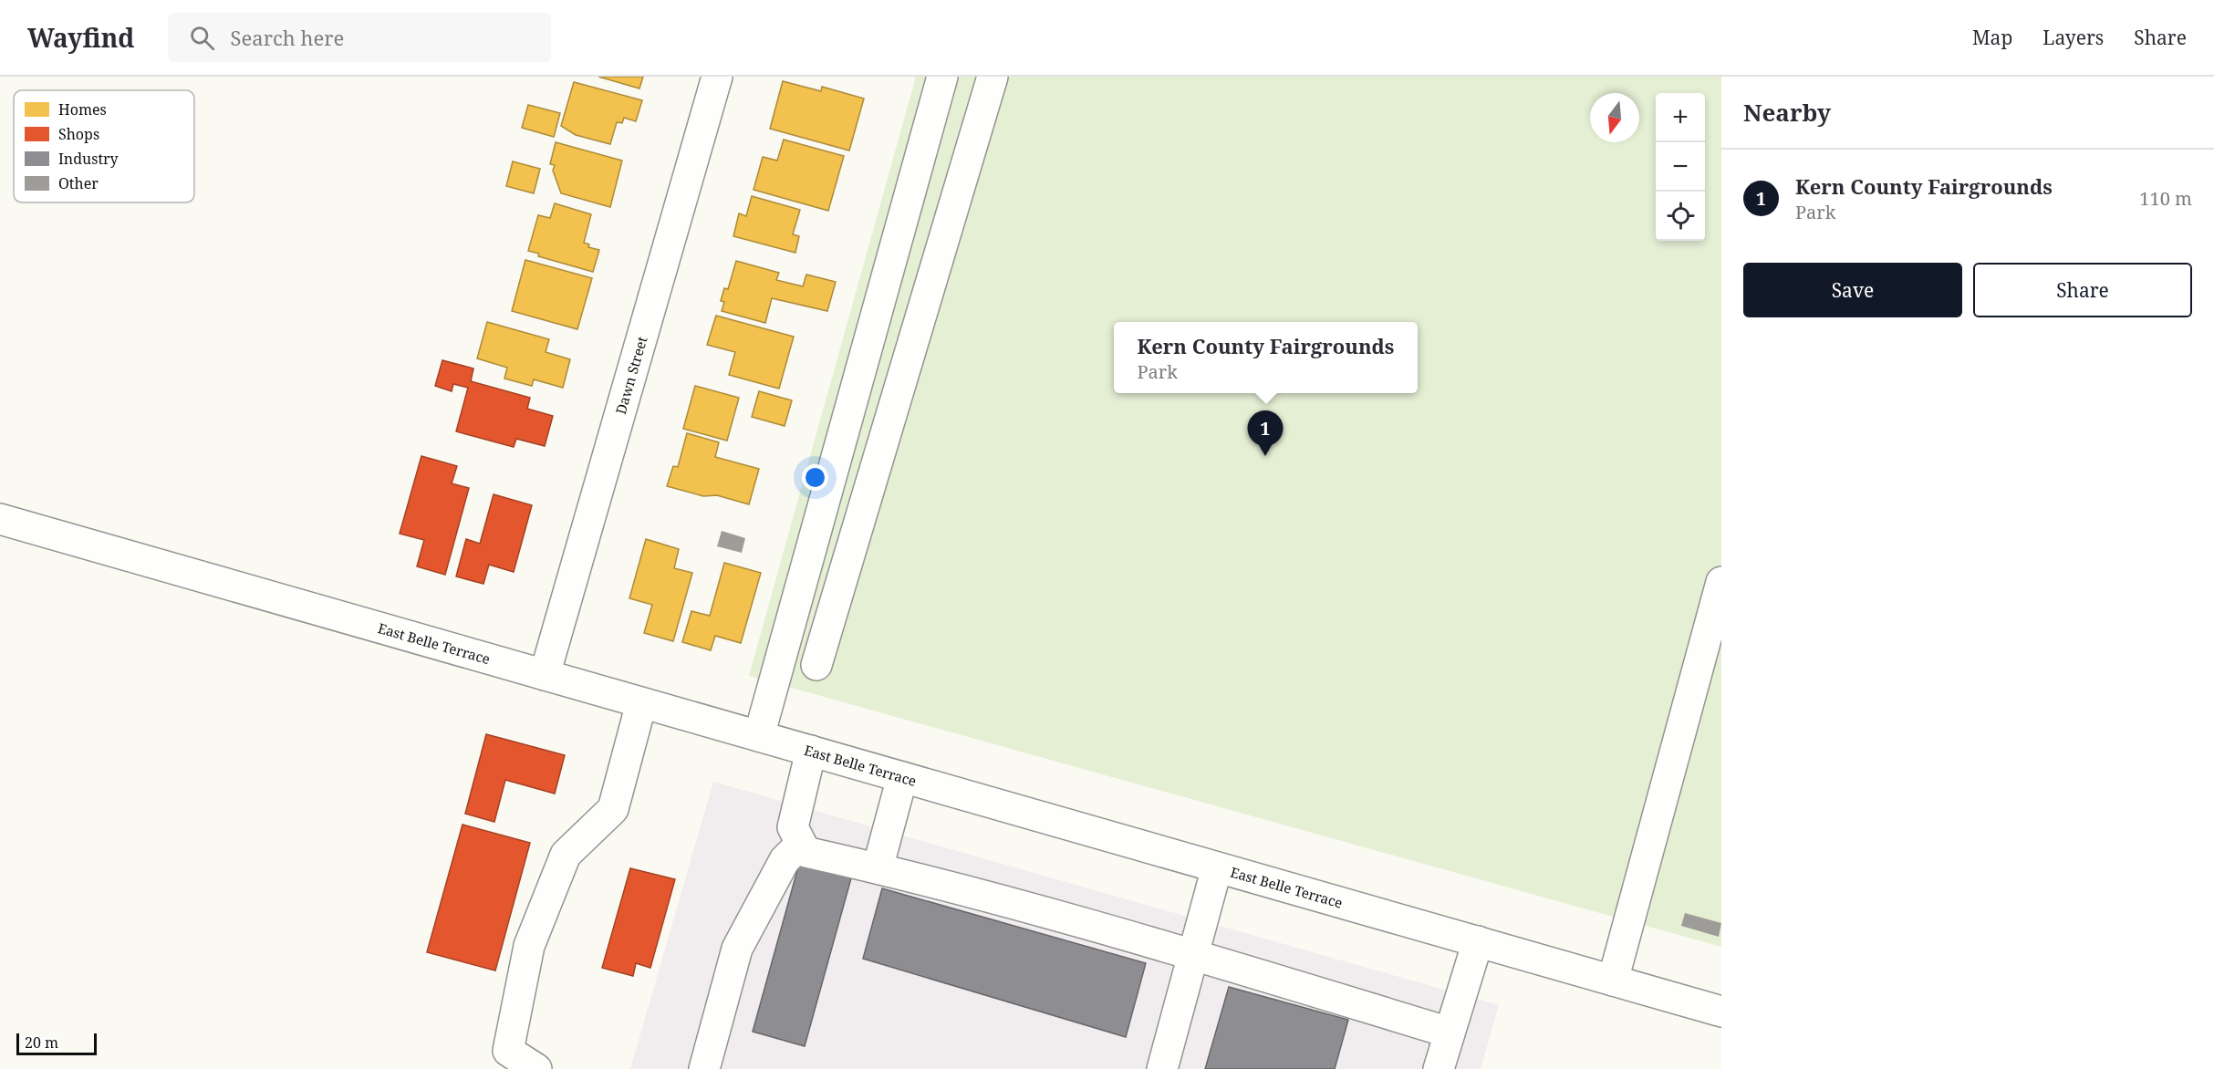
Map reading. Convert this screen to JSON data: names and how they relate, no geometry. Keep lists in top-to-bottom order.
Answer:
{
  "streets": {
    "street": ["Dawn Street", "East Belle Terrace"]
  },
  "crossings": [
    ["Dawn Street", "East Belle Terrace"]
  ],
  "legend": [
    "Homes",
    "Shops",
    "Industry",
    "Other"
  ],
  "scale_bar": "20 m",
  "north": "bottom",
  "page": {
    "header": "Wayfind",
    "search": "Search here",
    "nav": ["Map", "Layers", "Share"],
    "heading": "Nearby",
    "map_buttons": ["+", "−"],
    "list": [
      {
        "mark": "1",
        "name": "Kern County Fairgrounds",
        "note": "Park",
        "value": "110 m"
      }
    ],
    "buttons": ["Save", "Share"],
    "popup": ["Kern County Fairgrounds", "Park"],
    "pins": "1",
    "scale": "20 m"
  }
}
